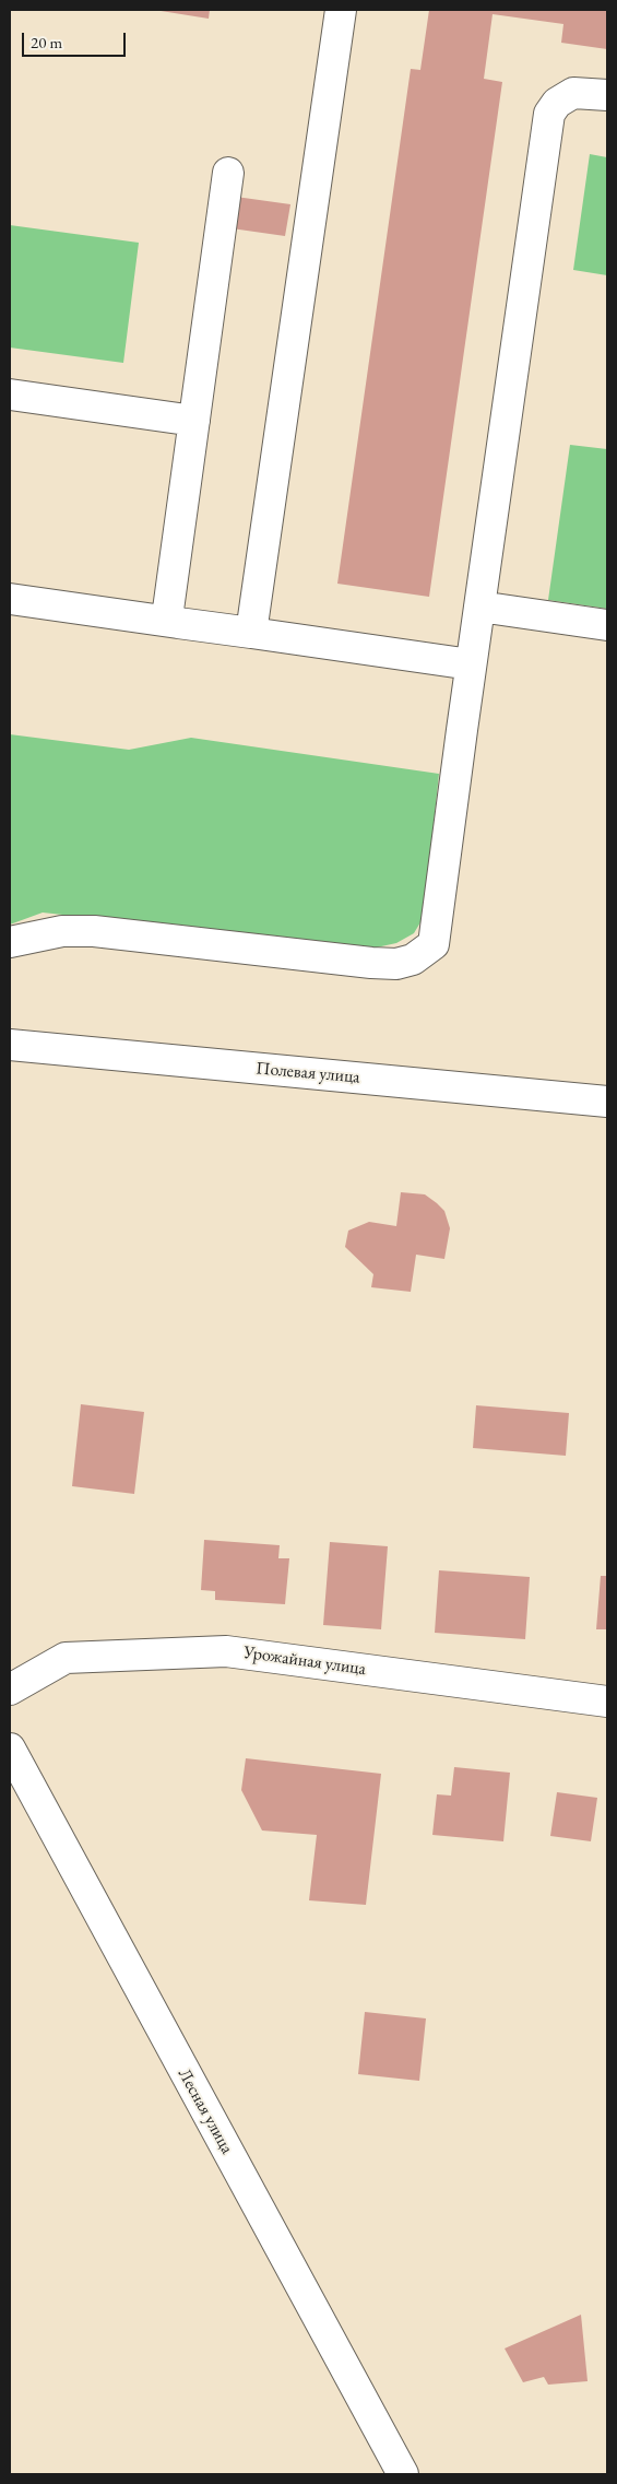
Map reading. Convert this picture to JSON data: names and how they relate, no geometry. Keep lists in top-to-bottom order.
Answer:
{
  "streets": {
    "street": ["Полевая улица", "Урожайная улица", "Лесная улица"]
  },
  "scale_bar": "20 m"
}
